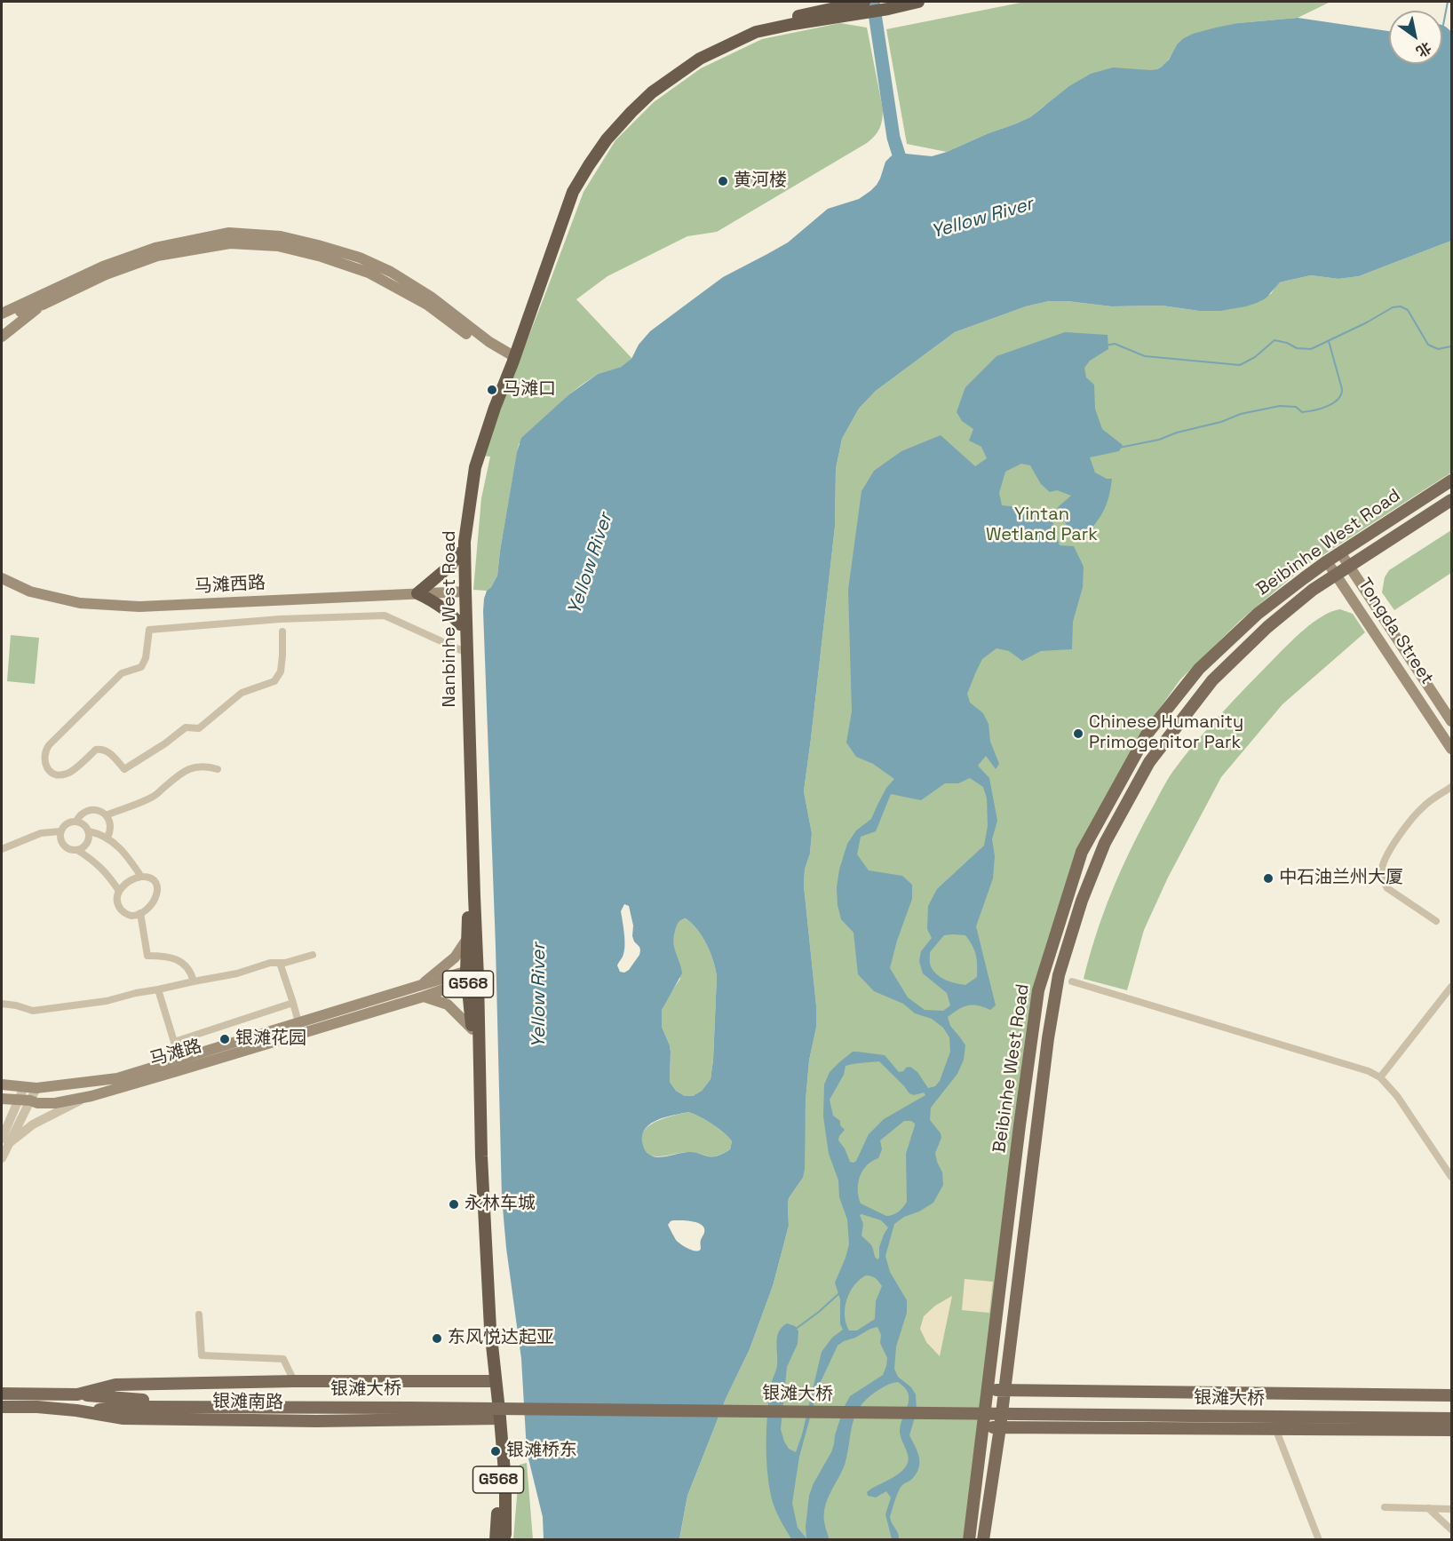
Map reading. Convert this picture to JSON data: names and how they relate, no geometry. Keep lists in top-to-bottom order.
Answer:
{
  "streets": {
    "highway": ["Nanbinhe West Road", "G568"],
    "main road": [
      "Beibinhe West Road",
      "马滩西路",
      "Tongda Street",
      "马滩路",
      "银滩大桥",
      "银滩南路"
    ]
  },
  "crossings": [
    ["Beibinhe West Road", "Tongda Street"],
    ["马滩西路", "Nanbinhe West Road"],
    ["Nanbinhe West Road", "G568"],
    ["Nanbinhe West Road", "马滩路"],
    ["Nanbinhe West Road", "银滩南路"],
    ["G568", "银滩南路"]
  ],
  "water": ["Yellow River"],
  "parks": ["Yintan Wetland Park"],
  "places": [
    "黄河楼",
    "马滩口",
    "Chinese Humanity Primogenitor Park",
    "中石油兰州大厦",
    "银滩花园",
    "永林车城",
    "东风悦达起亚",
    "银滩桥东"
  ],
  "north": "bottom right"
}
